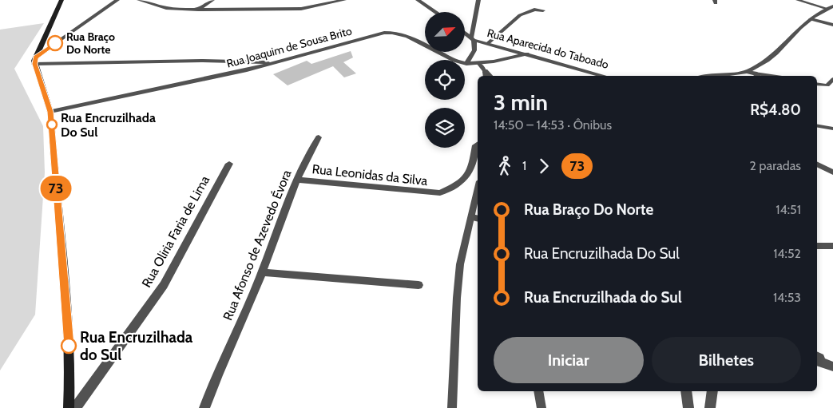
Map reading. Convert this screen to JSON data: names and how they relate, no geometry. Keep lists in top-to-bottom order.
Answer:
{
  "streets": {
    "street": [
      "Rua Joaquim de Sousa Brito",
      "Rua Aparecida do Taboado",
      "Rua Leonidas da Silva",
      "Rua Oliria Faria de Lima",
      "Rua Afonso de Azevedo Évora"
    ]
  },
  "crossings": [
    ["Rua Joaquim de Sousa Brito", "Rua Aparecida do Taboado"],
    ["Rua Leonidas da Silva", "Rua Afonso de Azevedo Évora"]
  ],
  "places": ["Rua Braço Do Norte", "Rua Encruzilhada Do Sul", "Rua Encruzilhada do Sul"],
  "lines": ["bus line 73"],
  "north": "top right",
  "page": {
    "on_map": "73",
    "heading": ["3 min", "14:50 – 14:53 · Ônibus", "R$4.80"],
    "legs": ["1", "73", "2 paradas"],
    "list": [
      {
        "name": "Rua Braço Do Norte",
        "value": "14:51"
      },
      {
        "name": "Rua Encruzilhada Do Sul",
        "value": "14:52"
      },
      {
        "name": "Rua Encruzilhada do Sul",
        "value": "14:53"
      }
    ],
    "buttons": ["Iniciar", "Bilhetes"]
  }
}
